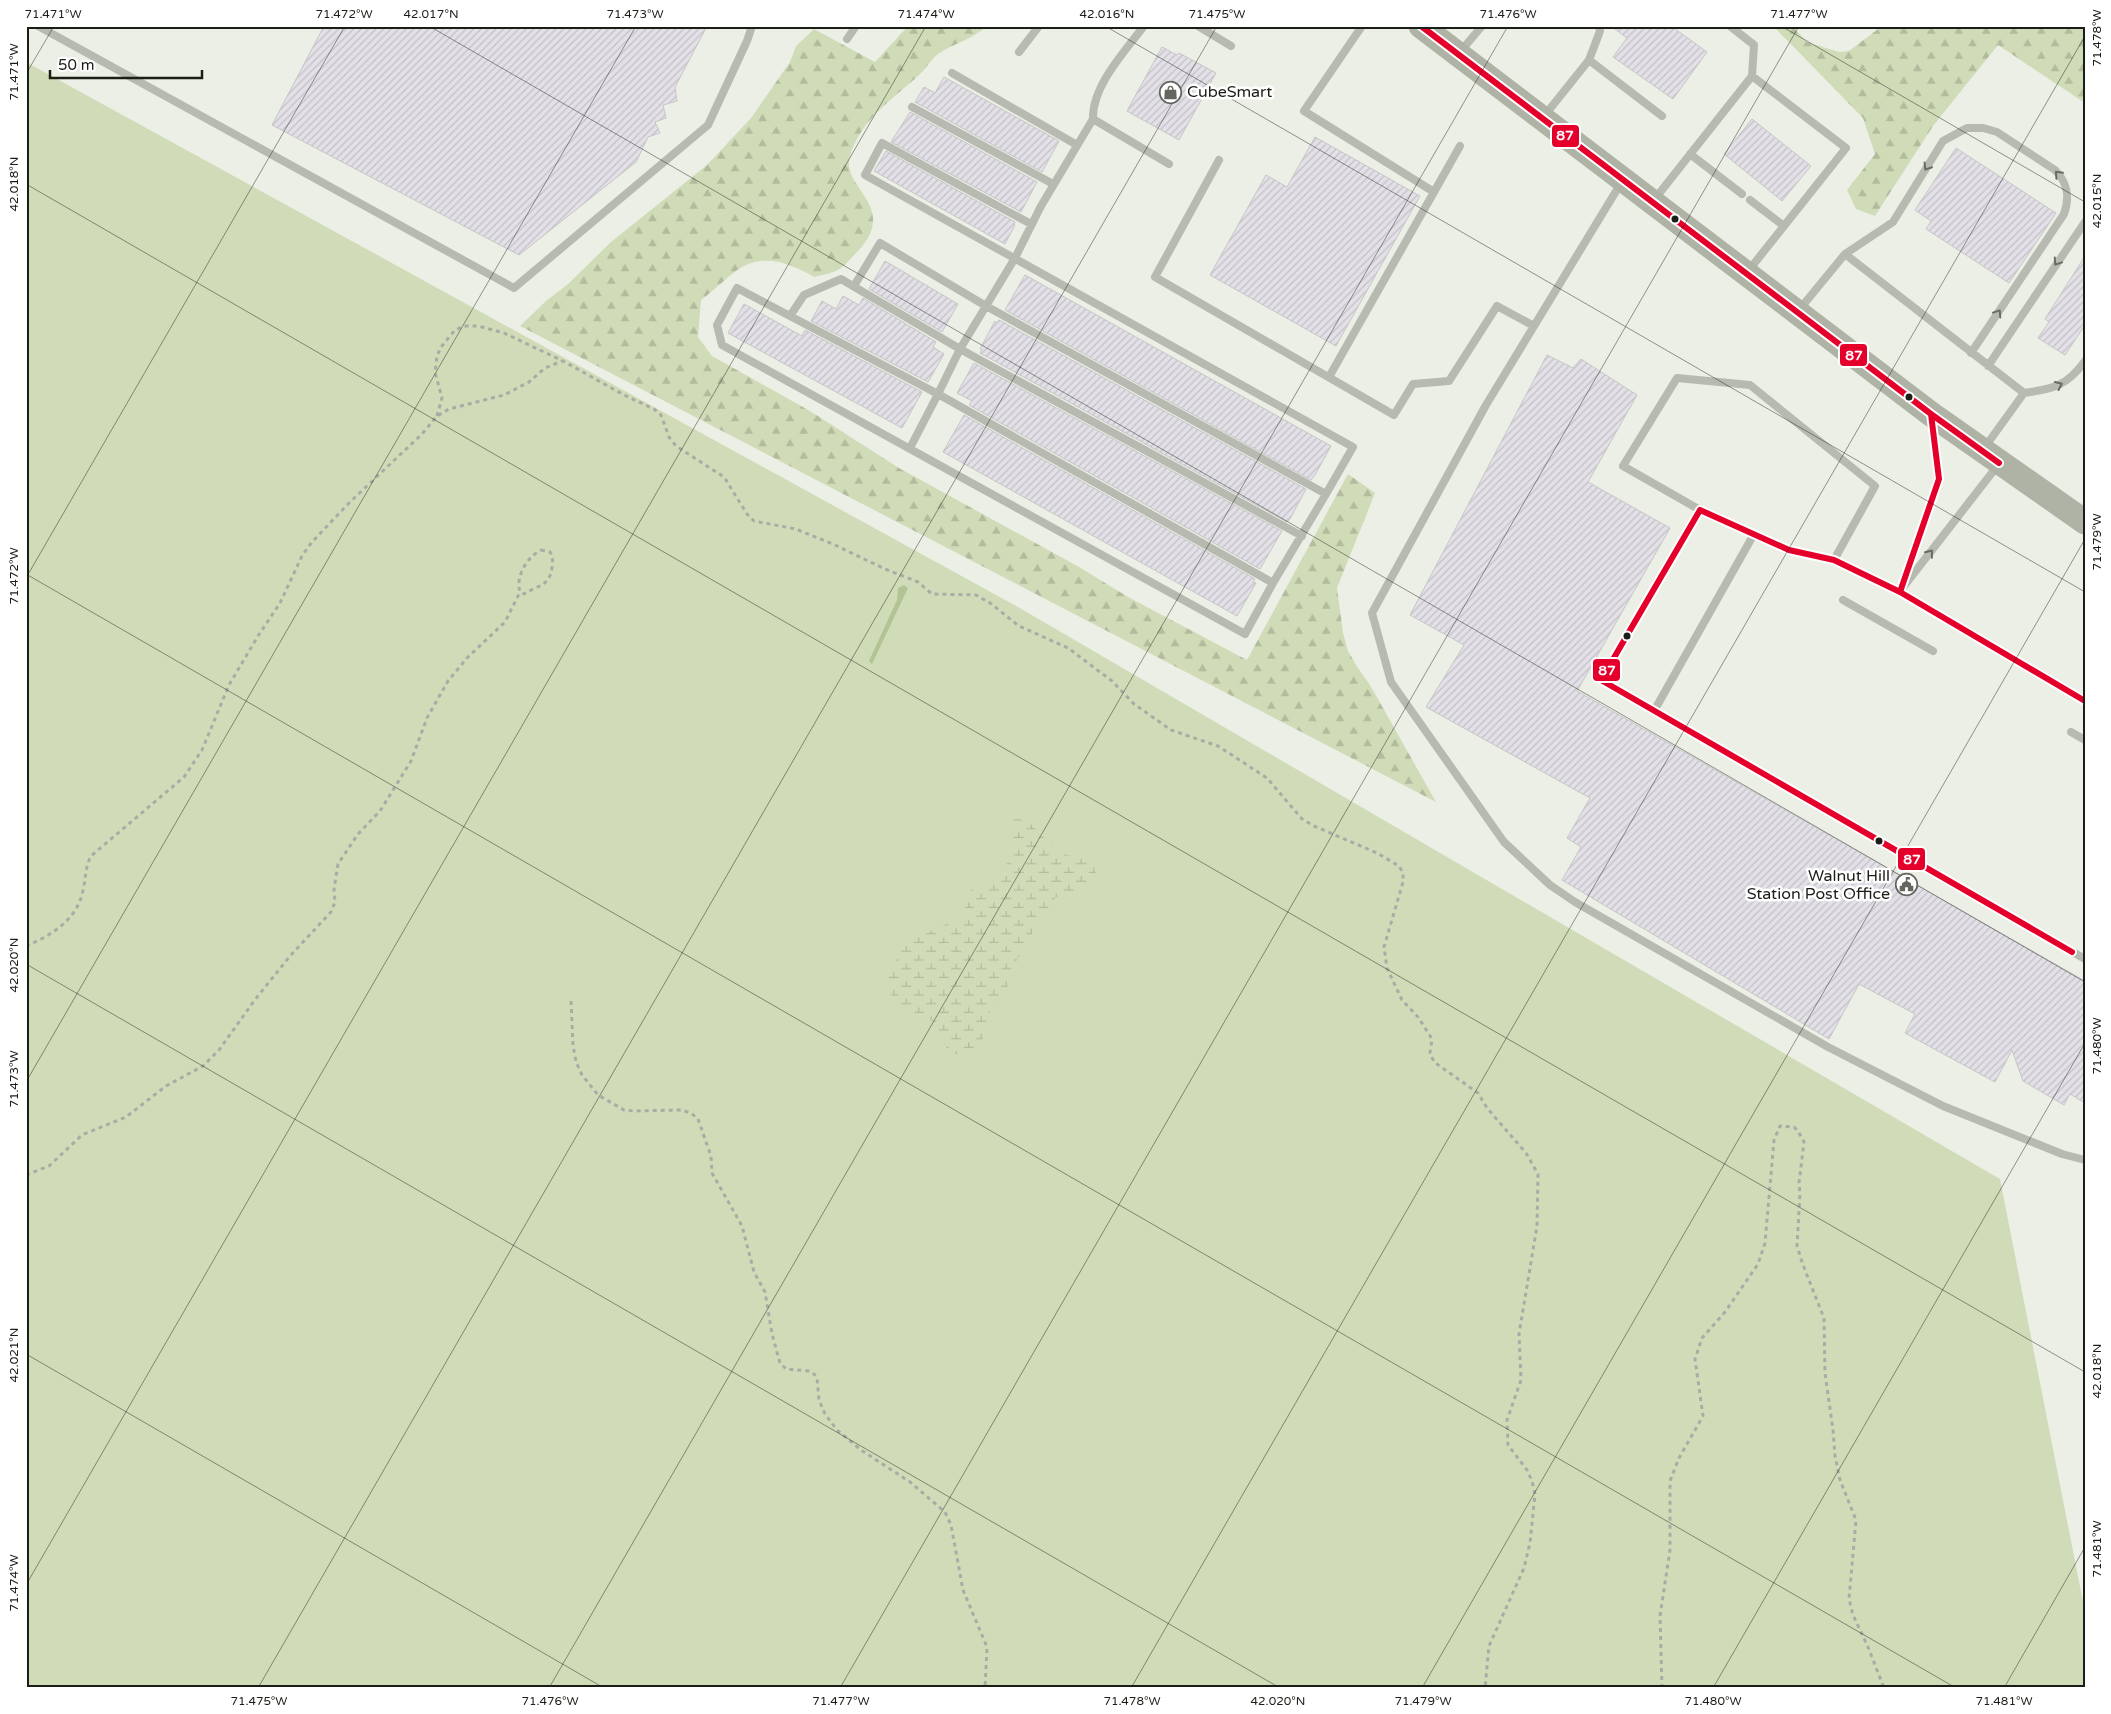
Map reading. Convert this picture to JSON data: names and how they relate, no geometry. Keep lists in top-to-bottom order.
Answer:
{
  "places": {
    "shop": ["CubeSmart"],
    "public building": ["Walnut Hill Station Post Office"]
  },
  "lines": ["transit line 87"],
  "scale_bar": "50 m",
  "coordinates": [
    "71.471°W",
    "71.472°W",
    "42.017°N",
    "71.473°W",
    "71.474°W",
    "42.016°N",
    "71.475°W",
    "71.476°W",
    "71.477°W",
    "71.478°W",
    "42.018°N",
    "42.015°N",
    "71.479°W",
    "42.020°N",
    "71.480°W",
    "42.021°N",
    "71.481°W"
  ]
}
